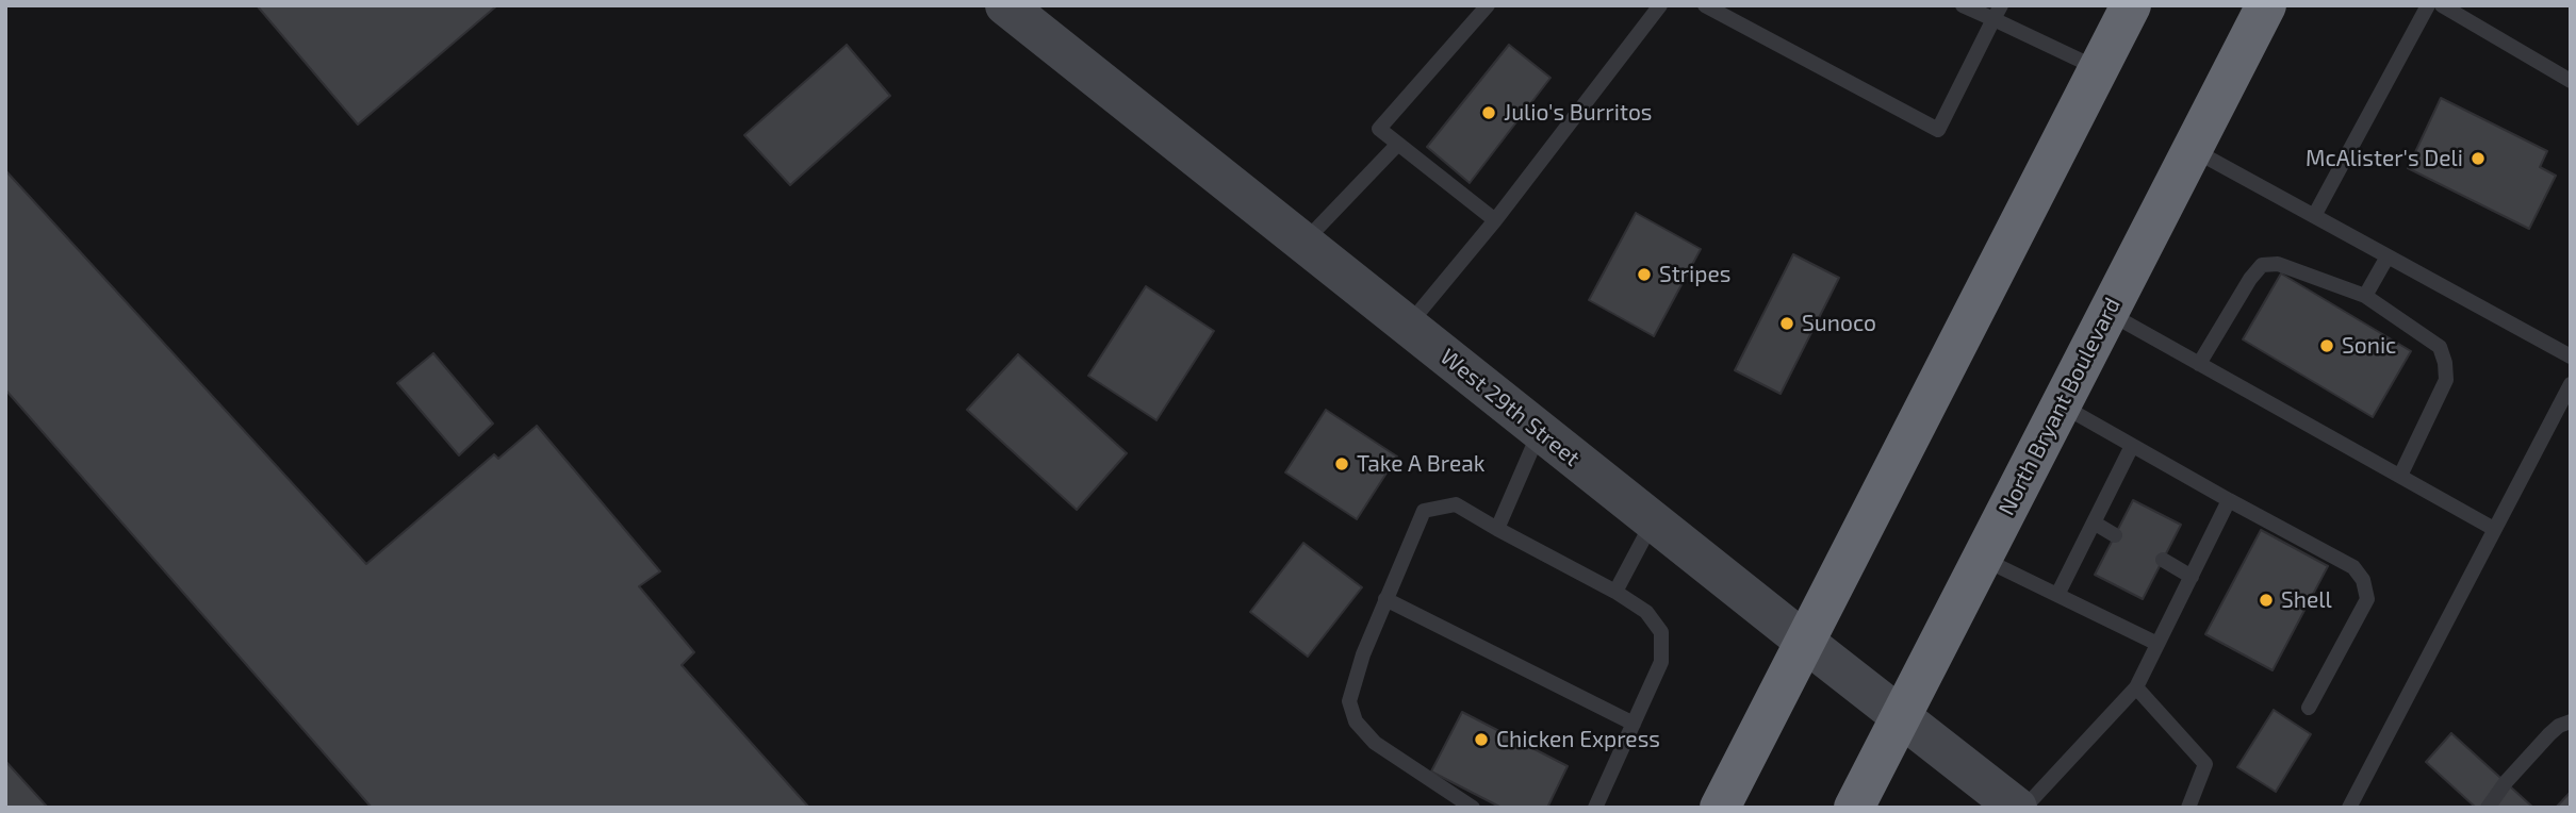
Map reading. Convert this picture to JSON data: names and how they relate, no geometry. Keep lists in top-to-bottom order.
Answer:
{
  "streets": {
    "highway": ["North Bryant Boulevard"],
    "main road": ["West 29th Street"]
  },
  "crossings": [
    ["North Bryant Boulevard", "West 29th Street"]
  ],
  "places": [
    "Julio's Burritos",
    "McAlister's Deli",
    "Stripes",
    "Sunoco",
    "Sonic",
    "Take A Break",
    "Shell",
    "Chicken Express"
  ]
}
